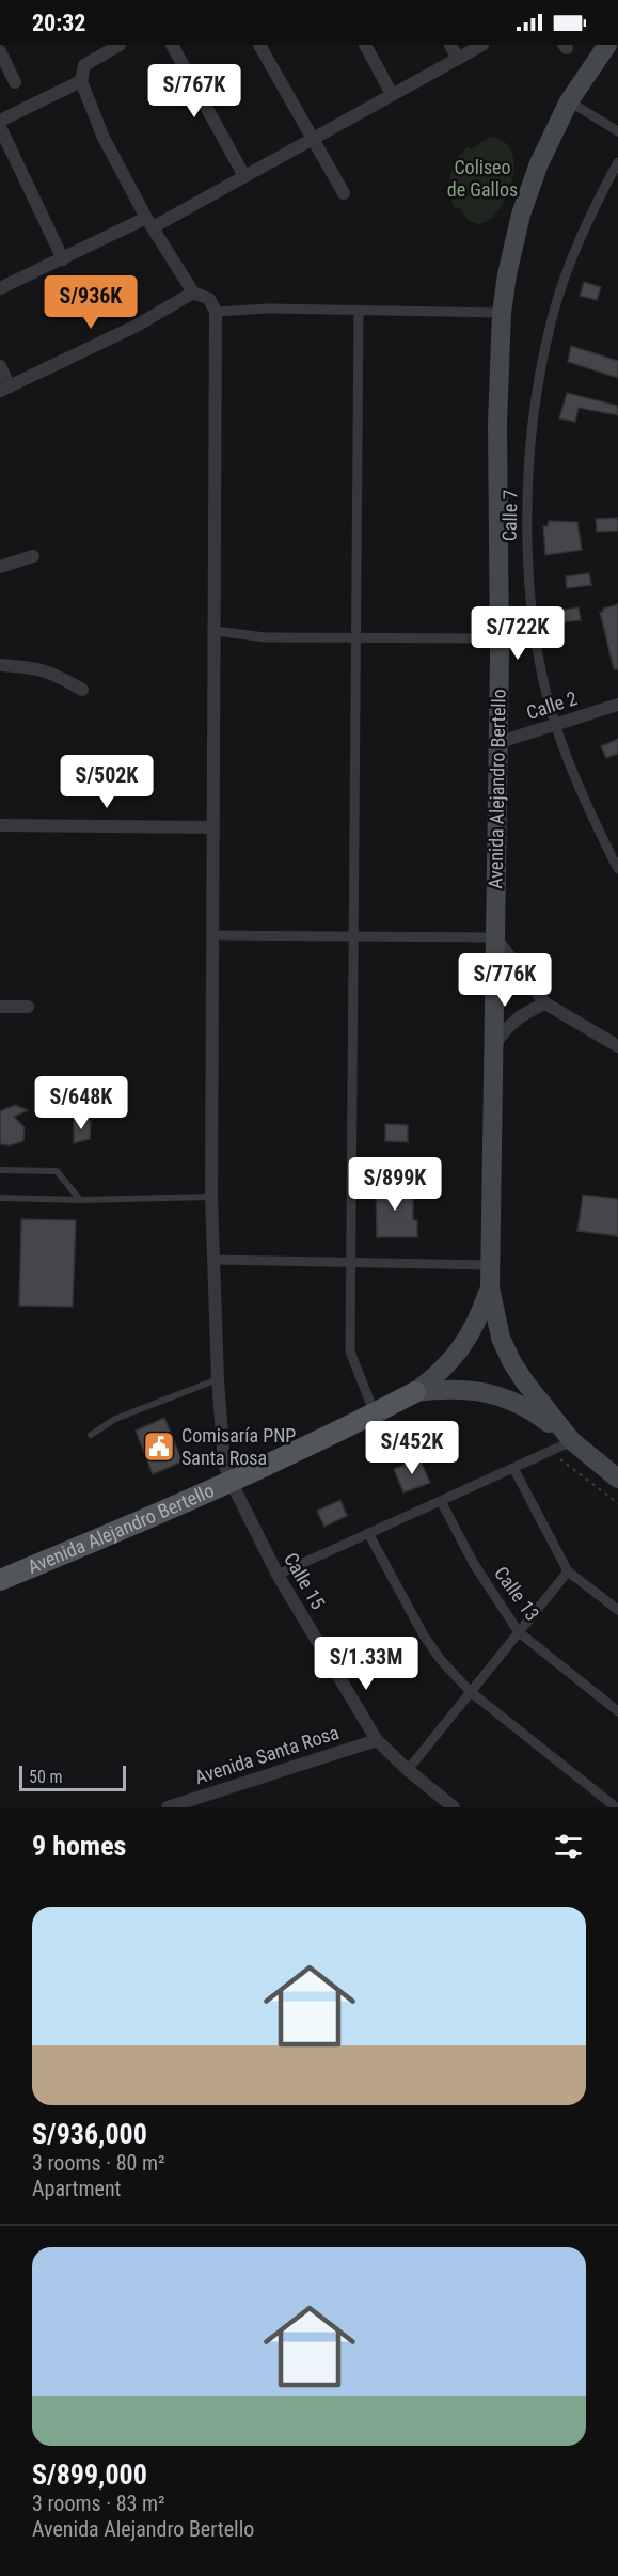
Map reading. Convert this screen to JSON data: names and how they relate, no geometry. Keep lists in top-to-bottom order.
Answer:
{
  "streets": {
    "main road": ["Avenida Alejandro Bertello"],
    "street": [
      "Calle 7",
      "Calle 2",
      "Calle 15",
      "Calle 13",
      "Avenida Santa Rosa"
    ]
  },
  "crossings": [
    ["Calle 7", "Calle 2"],
    ["Calle 2", "Avenida Alejandro Bertello"],
    ["Avenida Alejandro Bertello", "Calle 15"],
    ["Calle 15", "Avenida Santa Rosa"]
  ],
  "parks": ["Coliseo de Gallos"],
  "places": {
    "public building": ["Comisaría PNP Santa Rosa"]
  },
  "scale_bar": "50 m",
  "page": {
    "status": "20:32",
    "price": [
      "S/767K",
      "S/936K",
      "S/722K",
      "S/502K",
      "S/776K",
      "S/648K",
      "S/899K",
      "S/452K",
      "S/1.33M"
    ],
    "scale": "50 m",
    "heading": "9 homes",
    "list": [
      {
        "name": "S/936,000",
        "note": "3 rooms · 80 m² · Apartment"
      },
      {
        "name": "S/899,000",
        "note": "3 rooms · 83 m² · Avenida Alejandro Bertello"
      }
    ]
  }
}
